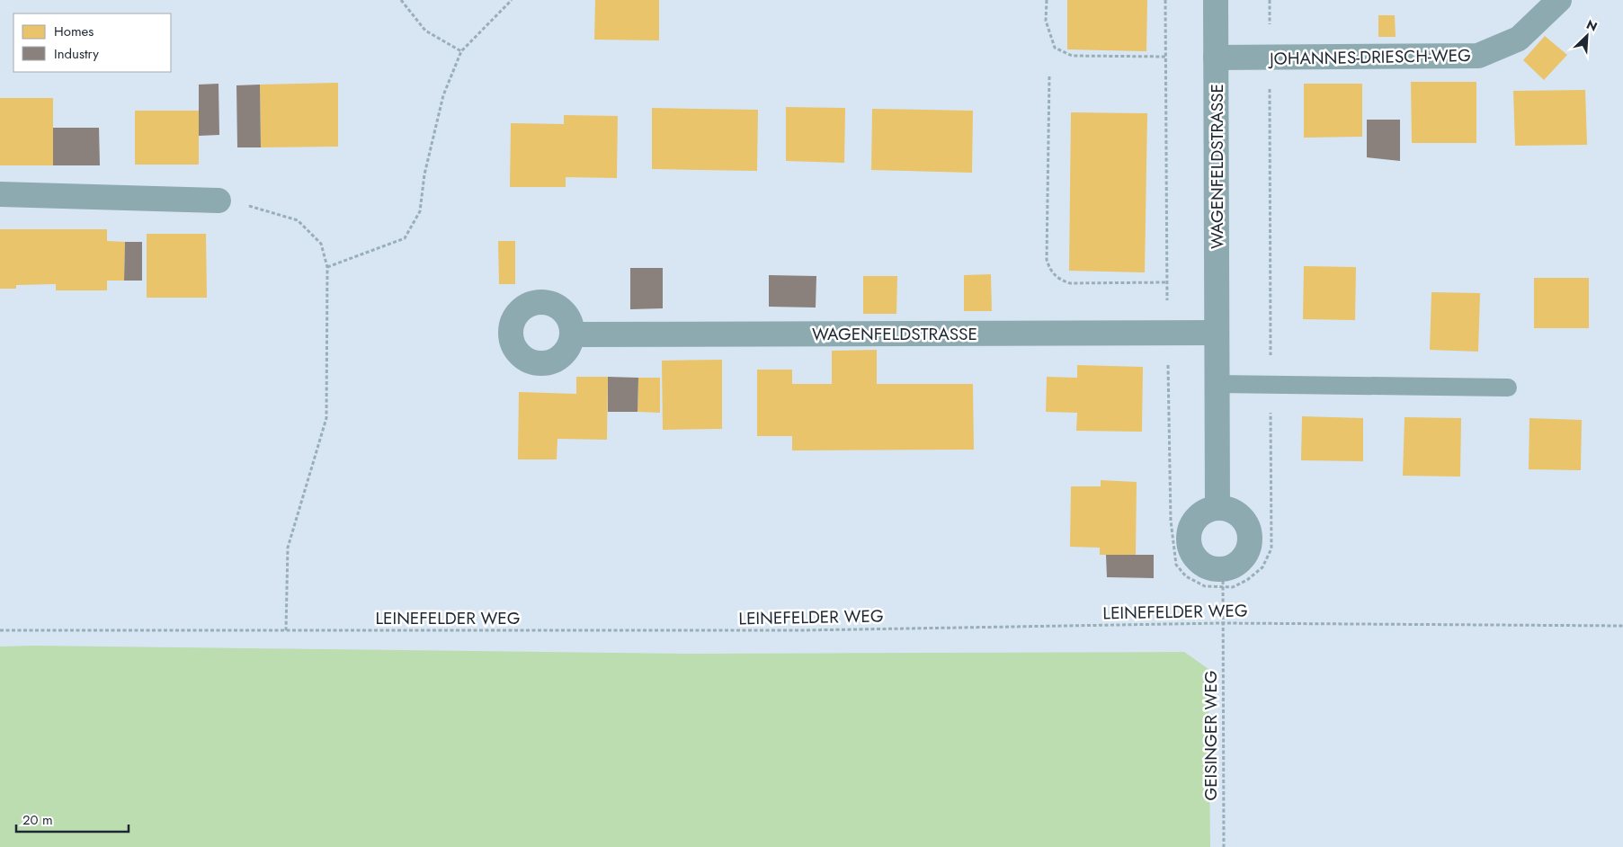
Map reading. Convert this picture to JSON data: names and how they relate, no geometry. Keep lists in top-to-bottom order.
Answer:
{
  "streets": {
    "street": ["JOHANNES-DRIESCH-WEG", "WAGENFELDSTRASSE"],
    "path": ["LEINEFELDER WEG", "GEISINGER WEG"]
  },
  "crossings": [
    ["JOHANNES-DRIESCH-WEG", "WAGENFELDSTRASSE"],
    ["WAGENFELDSTRASSE", "GEISINGER WEG"],
    ["LEINEFELDER WEG", "GEISINGER WEG"]
  ],
  "legend": ["Homes", "Industry"],
  "scale_bar": "20 m",
  "north": "top right"
}
